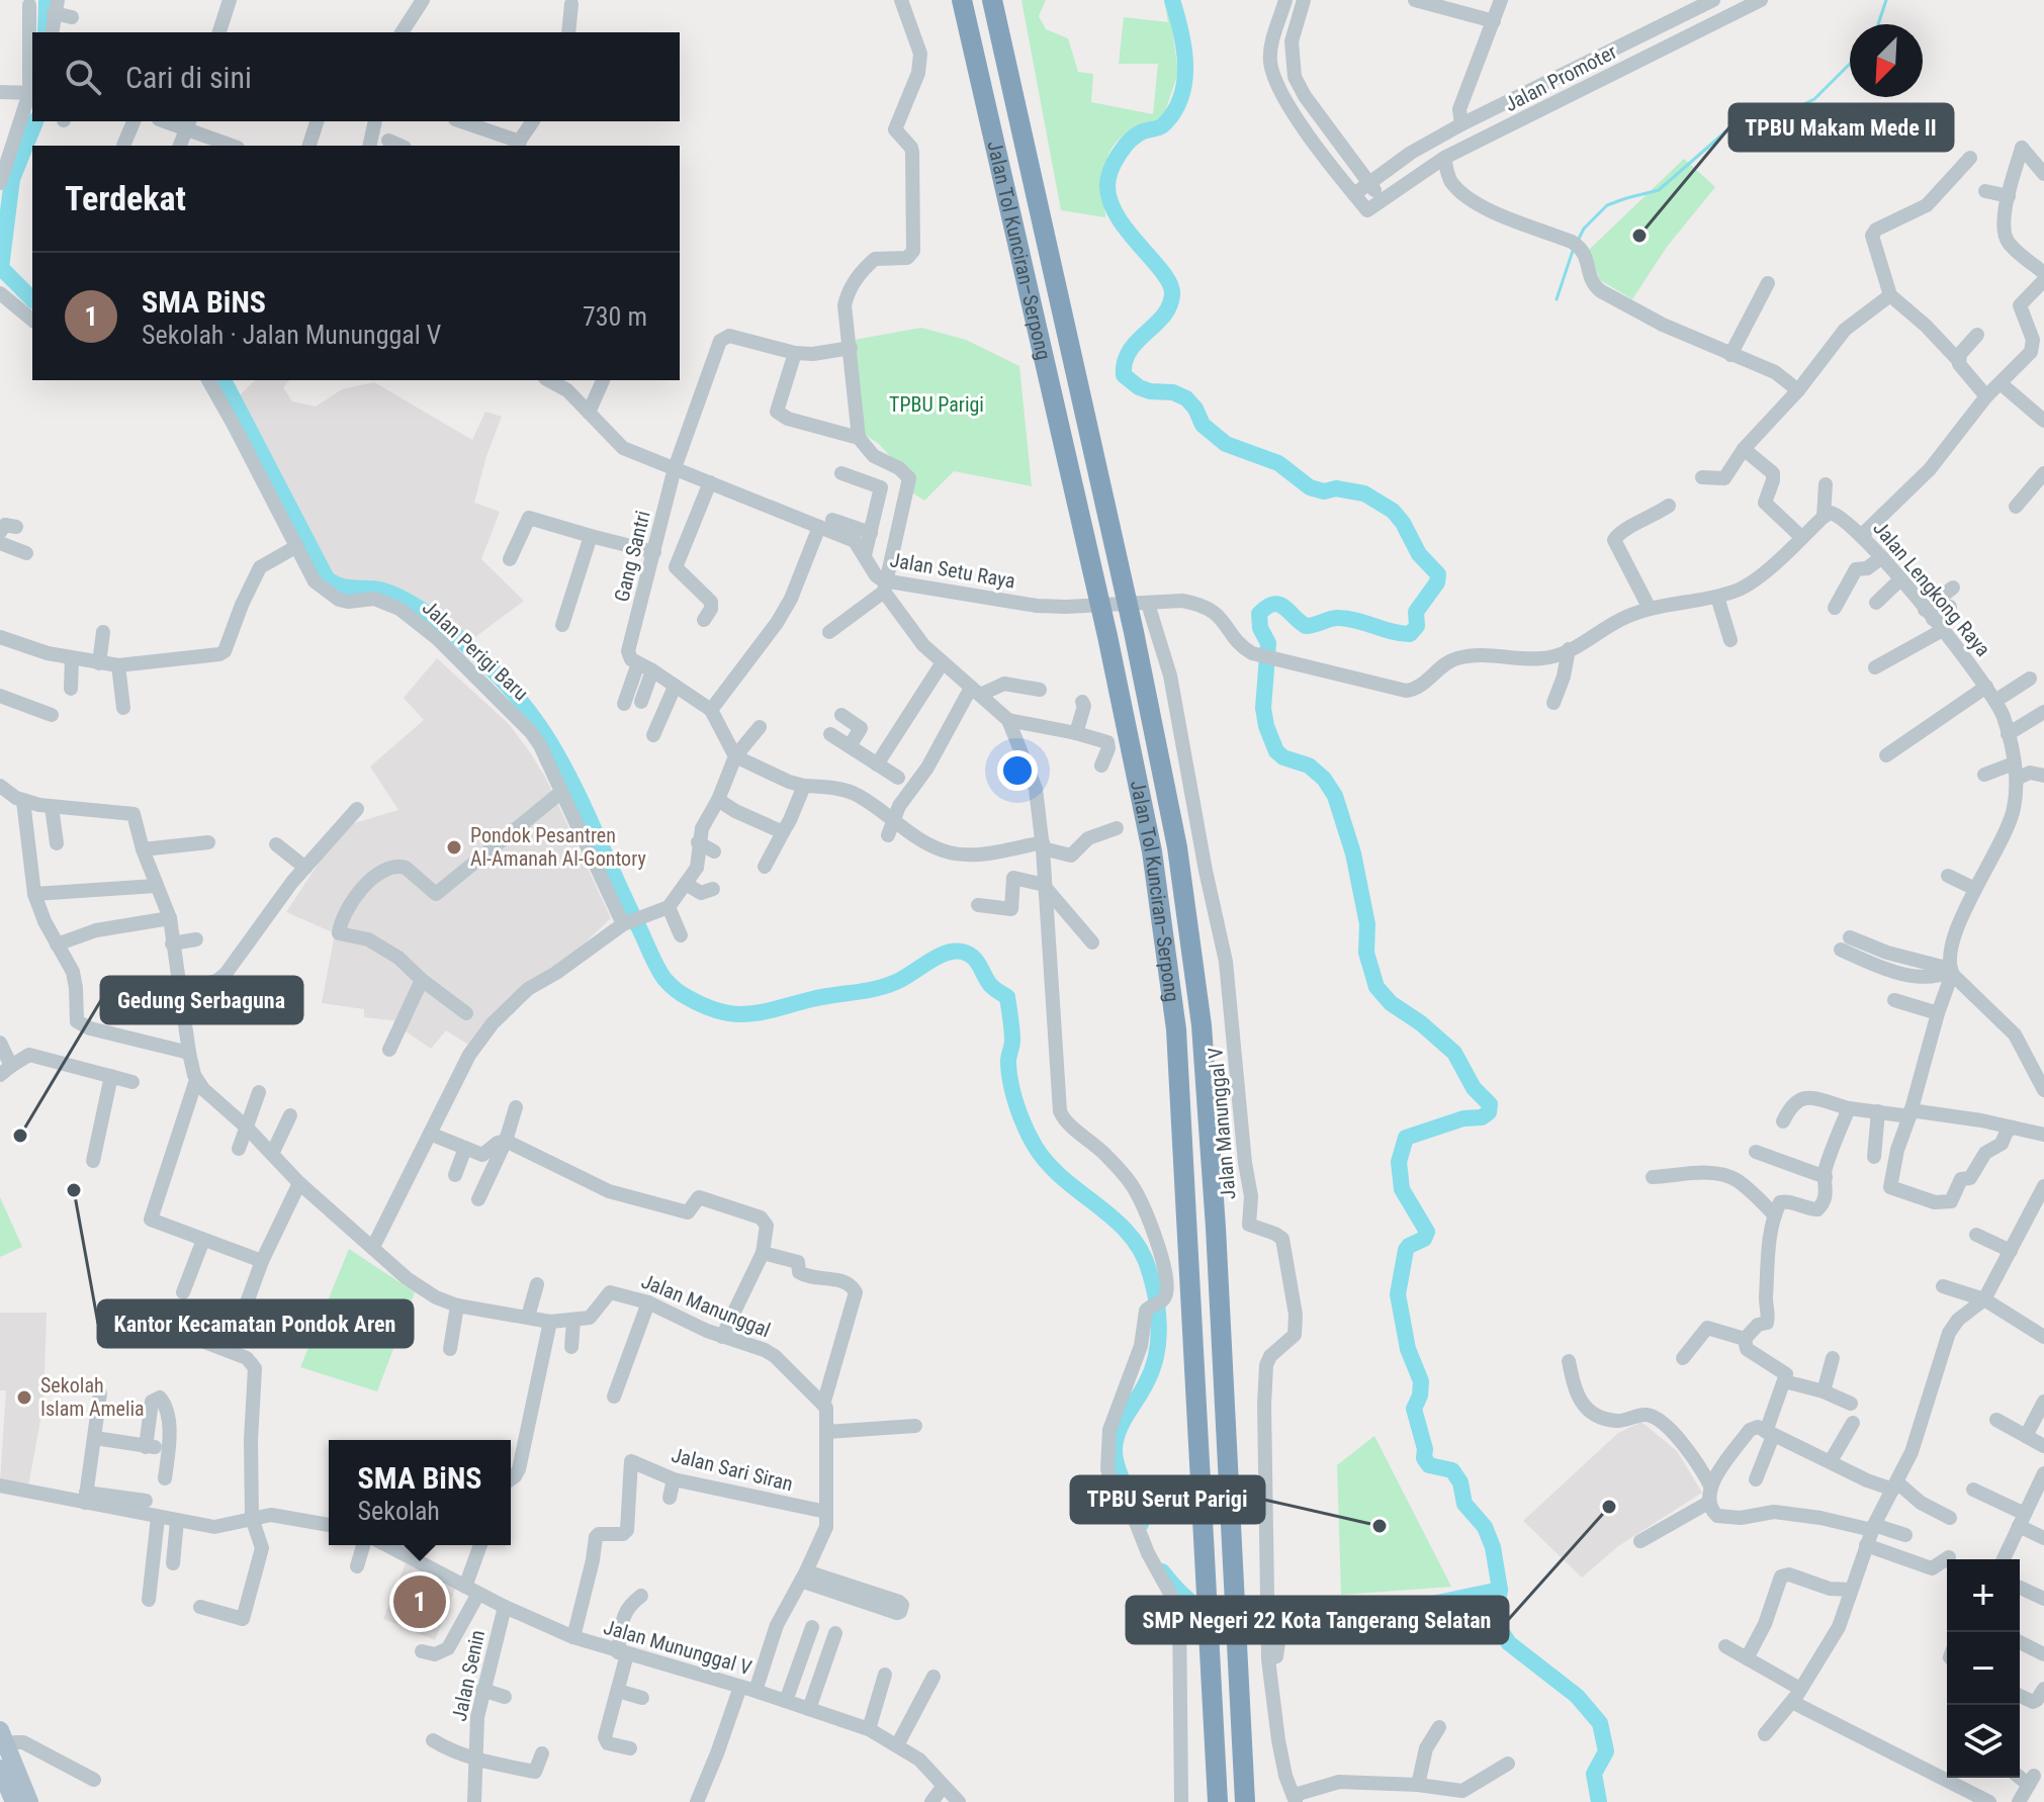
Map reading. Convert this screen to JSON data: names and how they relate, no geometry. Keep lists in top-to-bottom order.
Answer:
{
  "streets": {
    "highway": ["Jalan Tol Kunciran–Serpong"],
    "street": [
      "Jalan Promoter",
      "Gang Santri",
      "Jalan Setu Raya",
      "Jalan Lengkong Raya",
      "Jalan Perigi Baru",
      "Jalan Manunggal V",
      "Jalan Manunggal",
      "Jalan Sari Siran",
      "Jalan Mununggal V",
      "Jalan Senin"
    ]
  },
  "crossings": [
    ["Gang Santri", "Jalan Setu Raya"],
    ["Jalan Setu Raya", "Jalan Manunggal V"],
    ["Jalan Sari Siran", "Jalan Mununggal V"],
    ["Jalan Mununggal V", "Jalan Senin"]
  ],
  "parks": ["TPBU Parigi"],
  "places": [
    "TPBU Makam Mede II",
    "Pondok Pesantren Al-Amanah Al-Gontory",
    "Gedung Serbaguna",
    "Kantor Kecamatan Pondok Aren",
    "Sekolah Islam Amelia",
    "SMP Negeri 22 Kota Tangerang Selatan",
    "TPBU Serut Parigi"
  ],
  "north": "bottom left",
  "page": {
    "search": "Cari di sini",
    "heading": "Terdekat",
    "list": [
      {
        "mark": "1",
        "name": "SMA BiNS",
        "note": "Sekolah · Jalan Mununggal V",
        "value": "730 m"
      }
    ],
    "popup": ["SMA BiNS", "Sekolah"],
    "map_buttons": ["+", "−"],
    "pins": "1"
  }
}
